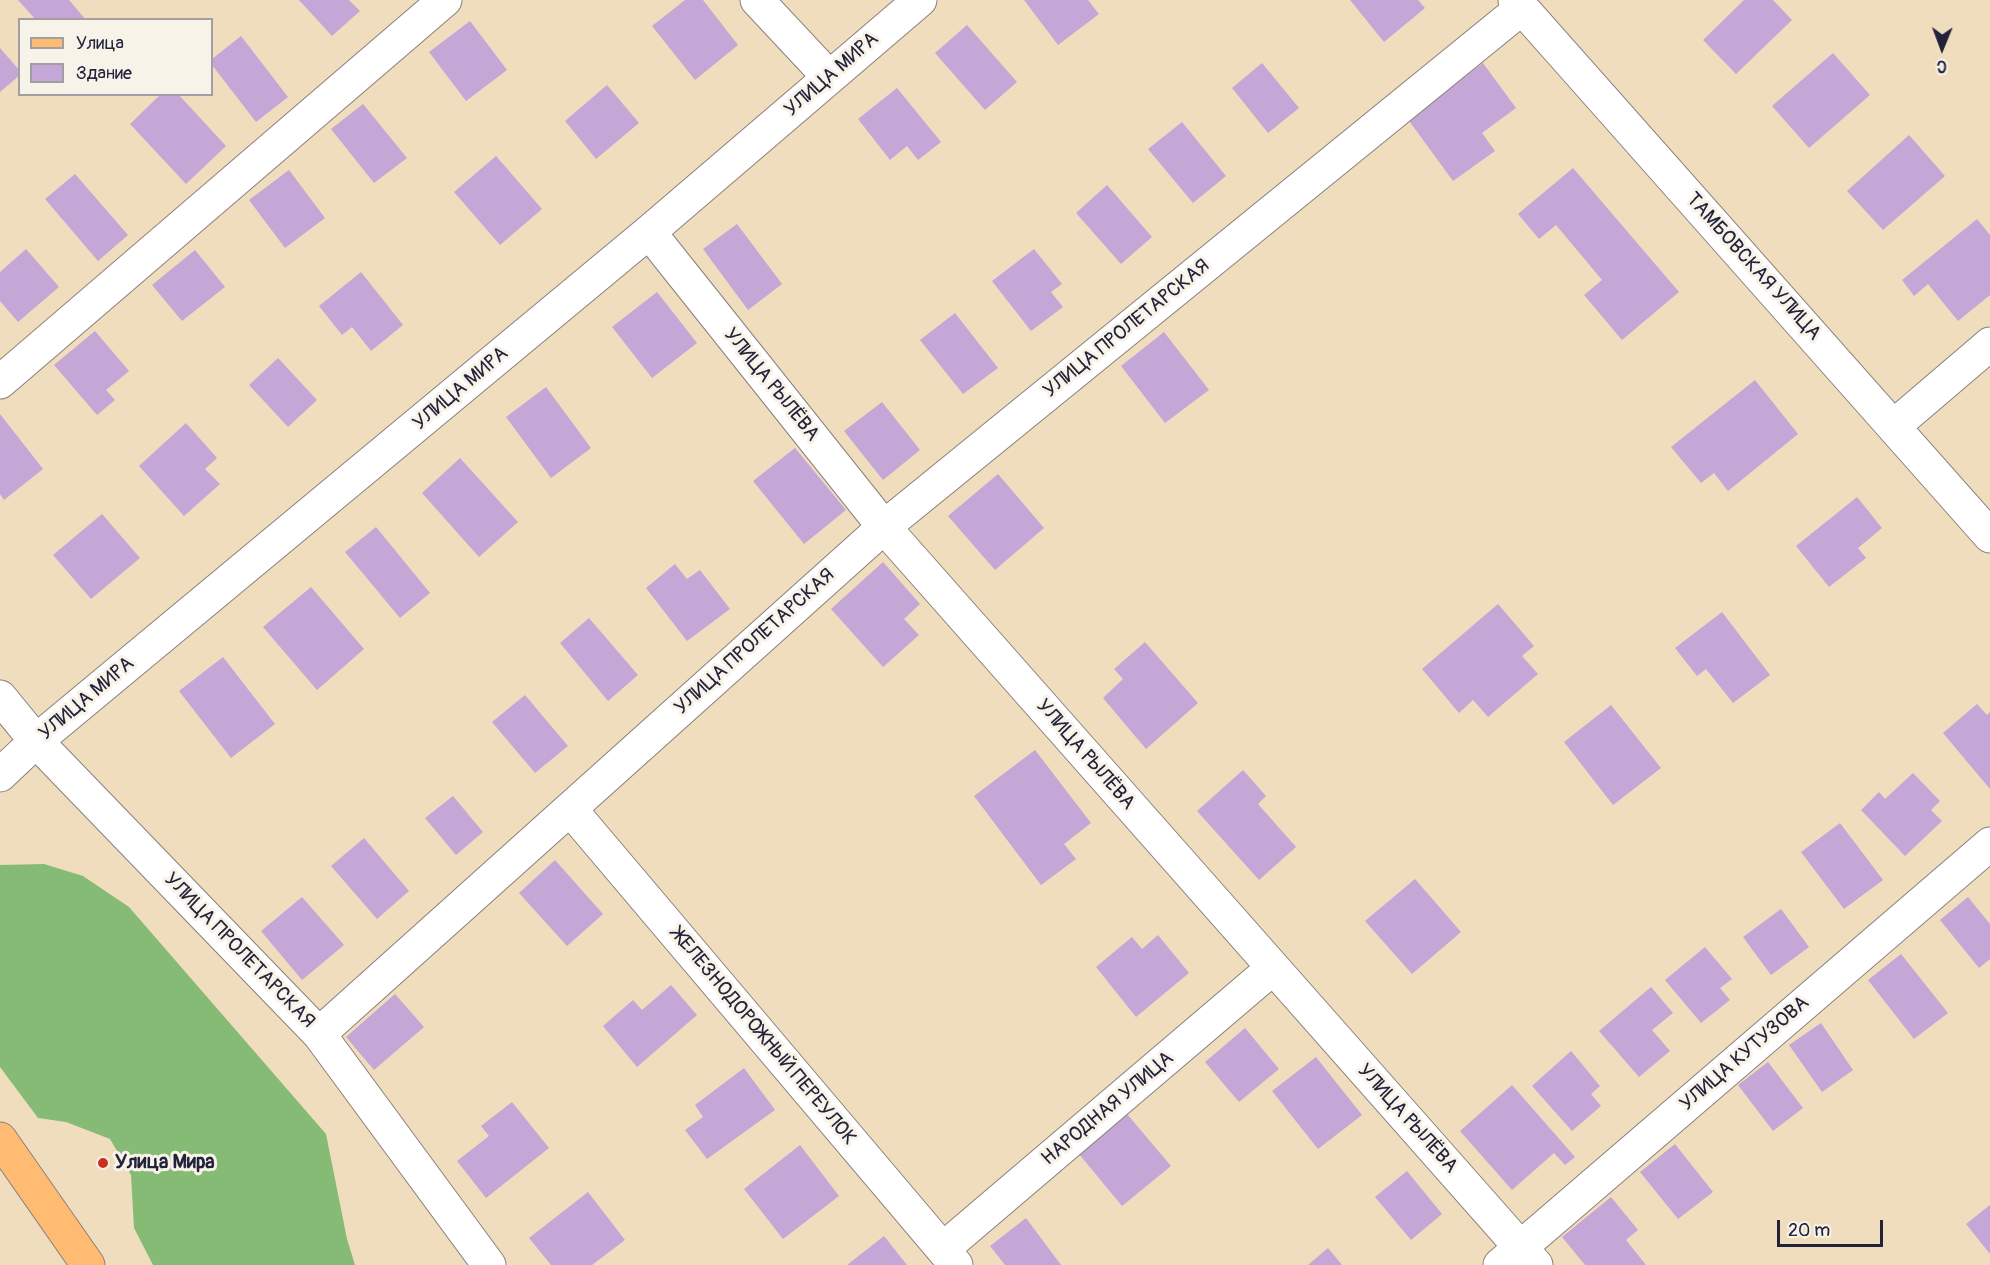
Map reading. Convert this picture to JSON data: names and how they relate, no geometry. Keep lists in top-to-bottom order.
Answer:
{
  "streets": {
    "street": [
      "УЛИЦА МИРА",
      "ТАМБОВСКАЯ УЛИЦА",
      "УЛИЦА ПРОЛЕТАРСКАЯ",
      "УЛИЦА РЫЛЁВА",
      "ЖЕЛЕЗНОДОРОЖНЫЙ ПЕРЕУЛОК",
      "УЛИЦА КУТУЗОВА",
      "НАРОДНАЯ УЛИЦА"
    ]
  },
  "crossings": [
    ["УЛИЦА МИРА", "УЛИЦА ПРОЛЕТАРСКАЯ"],
    ["УЛИЦА МИРА", "УЛИЦА РЫЛЁВА"],
    ["ТАМБОВСКАЯ УЛИЦА", "УЛИЦА ПРОЛЕТАРСКАЯ"],
    ["УЛИЦА ПРОЛЕТАРСКАЯ", "УЛИЦА РЫЛЁВА"],
    ["УЛИЦА ПРОЛЕТАРСКАЯ", "ЖЕЛЕЗНОДОРОЖНЫЙ ПЕРЕУЛОК"],
    ["УЛИЦА РЫЛЁВА", "УЛИЦА КУТУЗОВА"],
    ["УЛИЦА РЫЛЁВА", "НАРОДНАЯ УЛИЦА"],
    ["ЖЕЛЕЗНОДОРОЖНЫЙ ПЕРЕУЛОК", "НАРОДНАЯ УЛИЦА"]
  ],
  "places": ["Улица Мира"],
  "legend": ["Улица", "Здание"],
  "scale_bar": "20 m",
  "north": "bottom"
}
